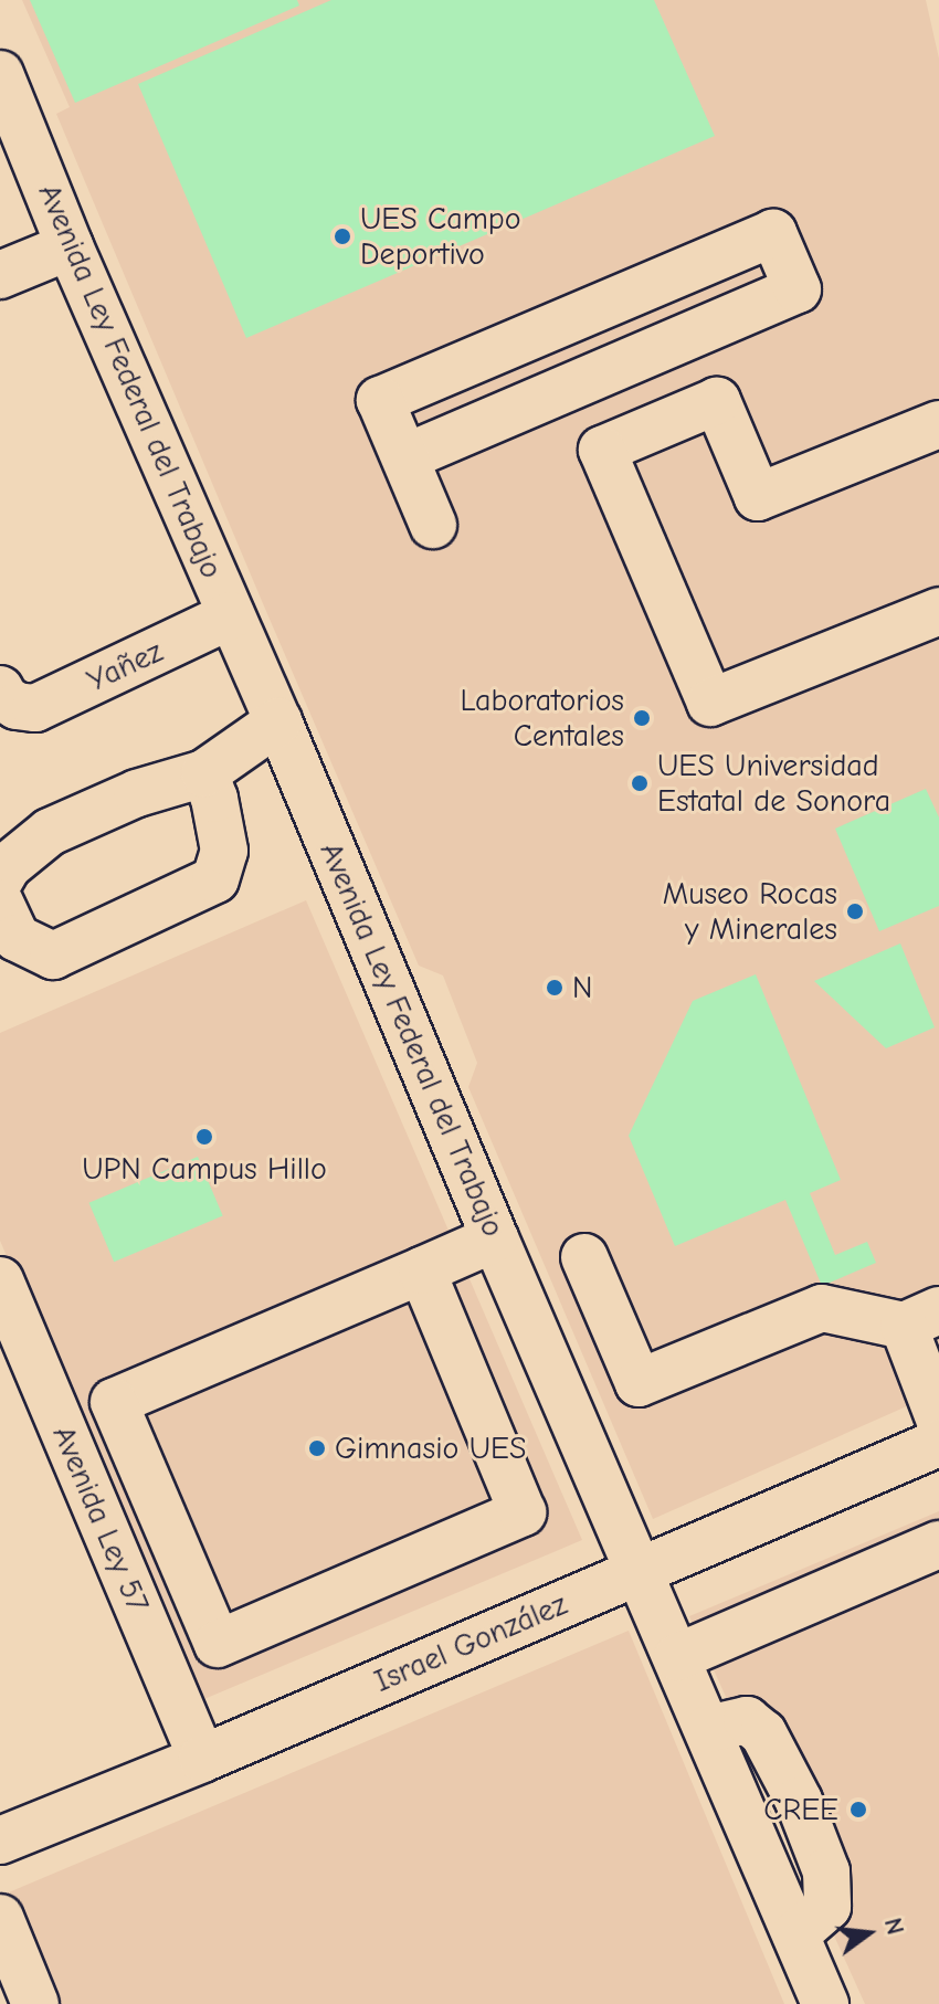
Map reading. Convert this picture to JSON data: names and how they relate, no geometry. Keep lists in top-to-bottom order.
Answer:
{
  "streets": {
    "street": [
      "Avenida Ley Federal del Trabajo",
      "Yañez",
      "Avenida Ley 57",
      "Israel González"
    ]
  },
  "crossings": [
    ["Avenida Ley Federal del Trabajo", "Yañez"],
    ["Avenida Ley Federal del Trabajo", "Israel González"],
    ["Avenida Ley 57", "Israel González"]
  ],
  "places": [
    "UES Campo Deportivo",
    "Laboratorios Centales",
    "UES Universidad Estatal de Sonora",
    "Museo Rocas y Minerales",
    "N",
    "UPN Campus Hillo",
    "Gimnasio UES",
    "CREE"
  ],
  "north": "right"
}
